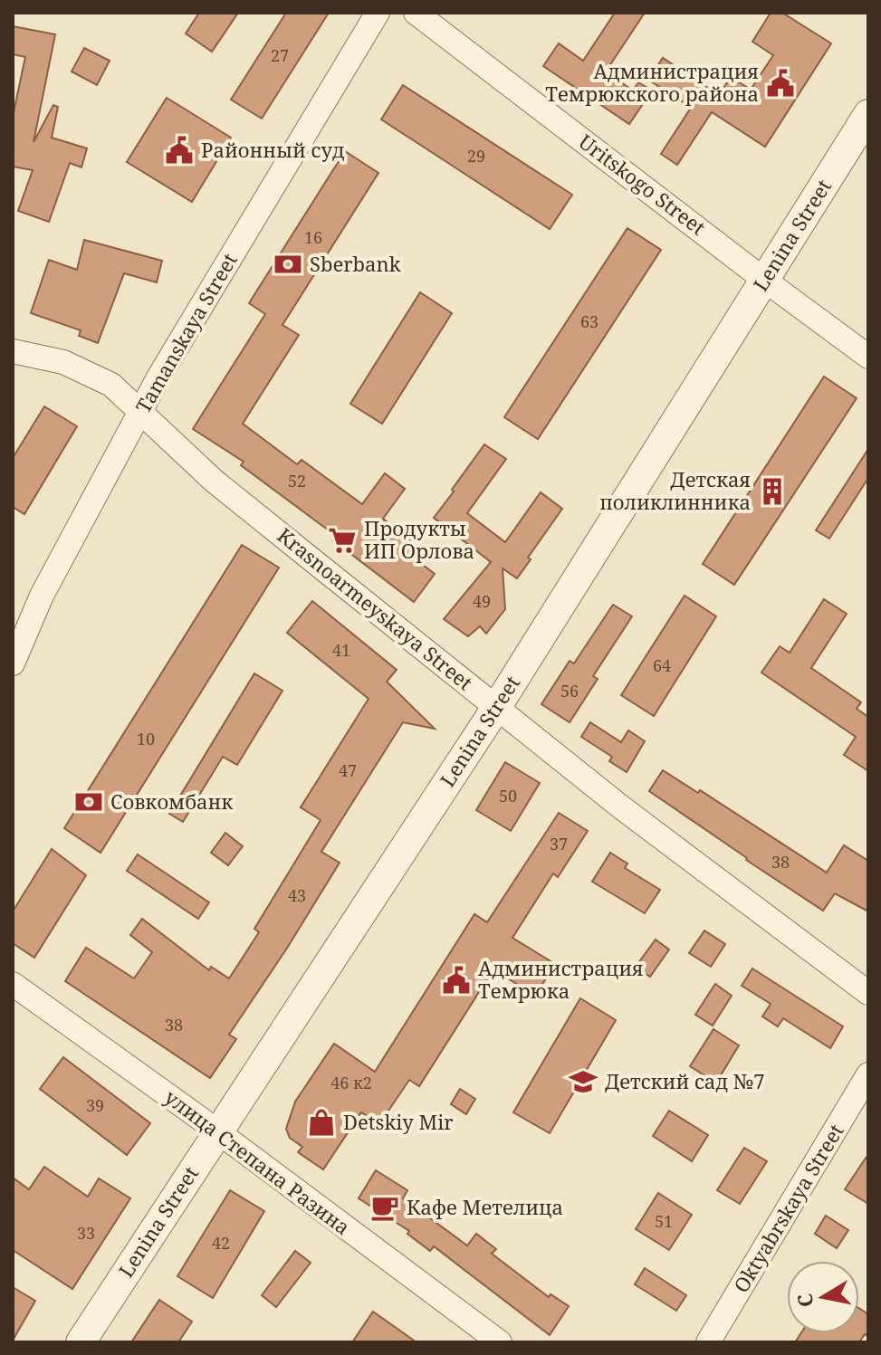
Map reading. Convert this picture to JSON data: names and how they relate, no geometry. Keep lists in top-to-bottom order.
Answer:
{
  "streets": {
    "street": [
      "Uritskogo Street",
      "Lenina Street",
      "Tamanskaya Street",
      "Krasnoarmeyskaya Street",
      "улица Степана Разина",
      "Oktyabrskaya Street"
    ]
  },
  "crossings": [
    ["Uritskogo Street", "Lenina Street"],
    ["Lenina Street", "Krasnoarmeyskaya Street"],
    ["Lenina Street", "улица Степана Разина"],
    ["Tamanskaya Street", "Krasnoarmeyskaya Street"]
  ],
  "places": {
    "public building": ["Администрация Темрюкского района", "Районный суд", "Администрация Темрюка"],
    "bank": ["Sberbank", "Совкомбанк"],
    "building": ["Детская поликлинника"],
    "supermarket": ["Продукты ИП Орлова"],
    "school or university": ["Детский сад №7"],
    "shop": ["Detskiy Mir"],
    "cafe": ["Кафе Метелица"]
  },
  "house_numbers": [
    "27",
    "29",
    "16",
    "63",
    "52",
    "49",
    "41",
    "64",
    "56",
    "10",
    "47",
    "50",
    "37",
    "38",
    "43",
    "38",
    "46 к2",
    "39",
    "51",
    "33",
    "42"
  ],
  "north": "left"
}
